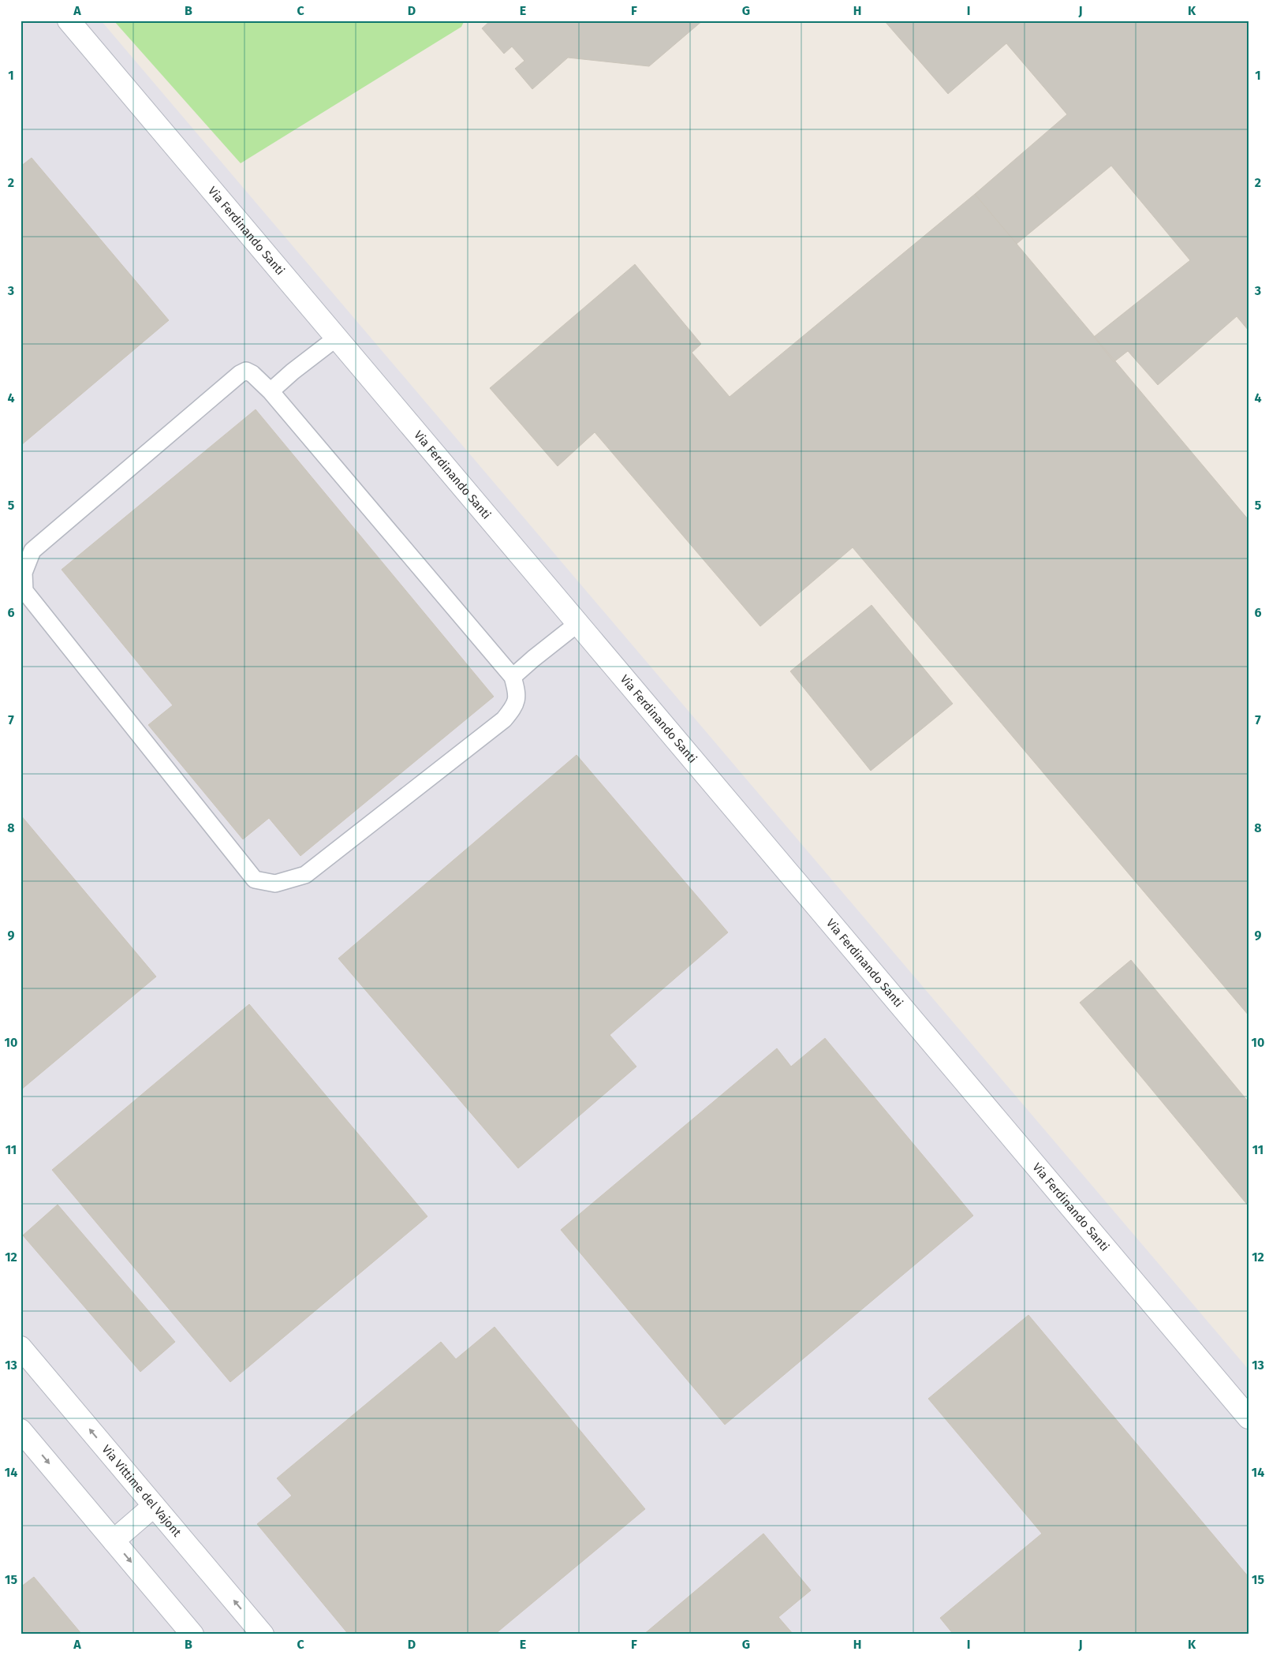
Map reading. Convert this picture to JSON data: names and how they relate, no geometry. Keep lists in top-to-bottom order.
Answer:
{
  "streets": {
    "street": ["Via Ferdinando Santi", "Via Vittime del Vajont"]
  },
  "grid": {
    "columns": [
      "A",
      "B",
      "C",
      "D",
      "E",
      "F",
      "G",
      "H",
      "I",
      "J",
      "K"
    ],
    "rows": [
      "1",
      "2",
      "3",
      "4",
      "5",
      "6",
      "7",
      "8",
      "9",
      "10",
      "11",
      "12",
      "13",
      "14",
      "15"
    ]
  }
}
